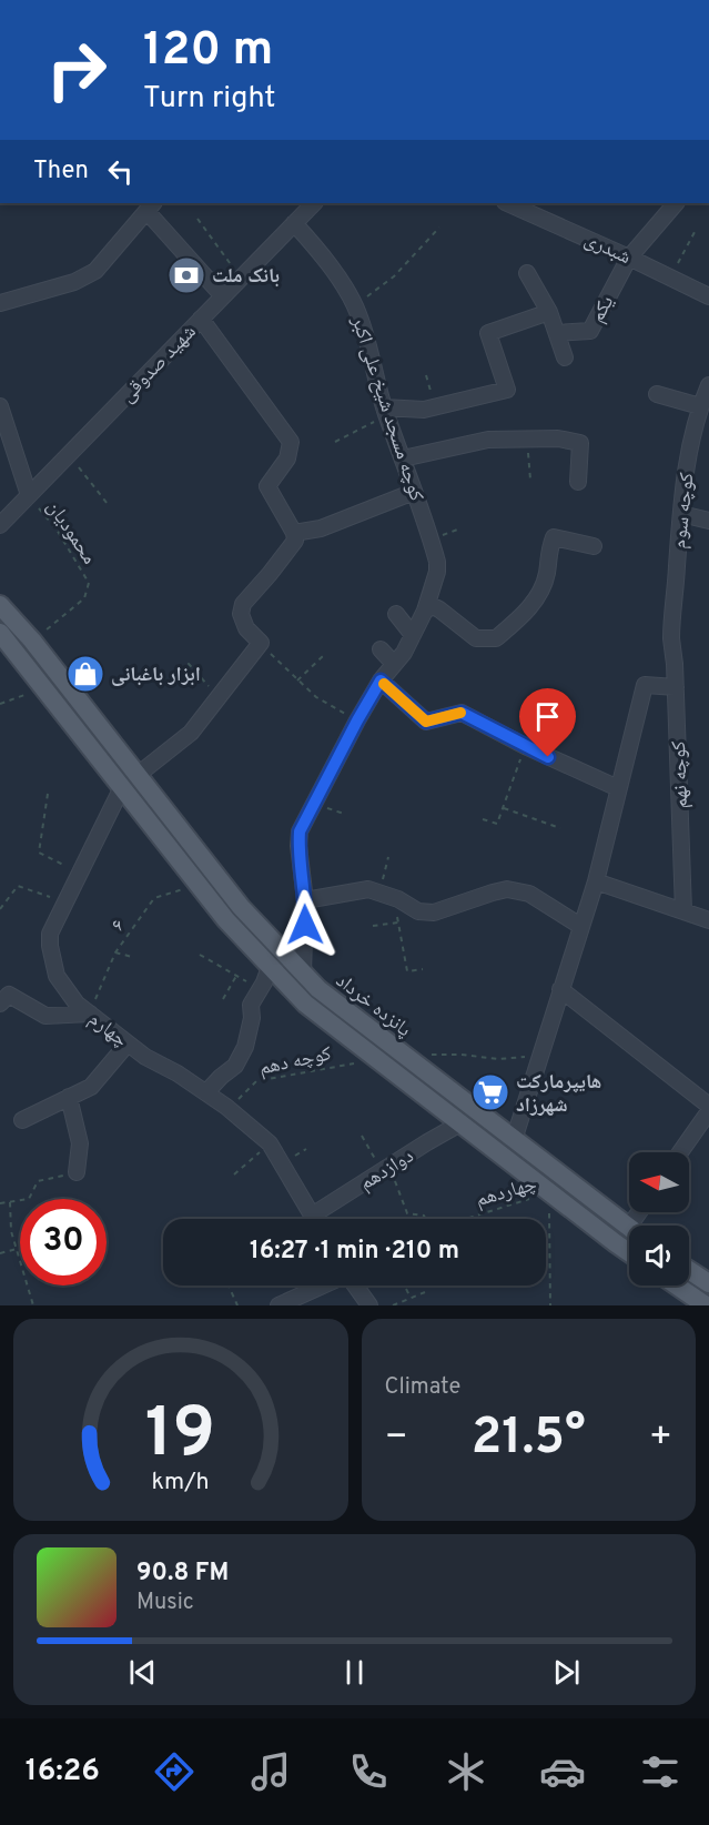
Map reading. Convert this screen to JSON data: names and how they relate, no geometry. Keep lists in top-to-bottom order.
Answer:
{
  "streets": {
    "main road": ["پانزده خرداد"],
    "street": [
      "شبدری",
      "یکم",
      "شهید صدوقی",
      "کوچه مسجد شیخ علی اکبر",
      "کوچه سوم",
      "کوچه نهم",
      "چهارم",
      "دوازدهم"
    ],
    "path": [
      "محمودیان",
      "۶",
      "کوچه دهم",
      "چهاردهم"
    ]
  },
  "crossings": [
    ["شبدری", "یکم"],
    ["شهید صدوقی", "کوچه مسجد شیخ علی اکبر"],
    ["شهید صدوقی", "محمودیان"],
    ["کوچه مسجد شیخ علی اکبر", "پانزده خرداد"],
    ["کوچه سوم", "کوچه نهم"],
    ["محمودیان", "پانزده خرداد"],
    ["۶", "پانزده خرداد"],
    ["۶", "چهارم"],
    ["پانزده خرداد", "چهارم"],
    ["پانزده خرداد", "کوچه دهم"],
    ["پانزده خرداد", "دوازدهم"],
    ["پانزده خرداد", "چهاردهم"],
    ["چهارم", "کوچه دهم"],
    ["چهارم", "دوازدهم"]
  ],
  "places": {
    "bank": ["بانک ملت"],
    "shop": ["ابزار باغبانی"],
    "supermarket": ["هایپرمارکت شهرزاد"]
  },
  "north": "left",
  "page": {
    "turn": ["120 m", "Turn right"],
    "then": "Then",
    "limit": "30",
    "trip": "16:27 · 1 min · 210 m",
    "tile": "Climate",
    "heat": ["−", "21.5°", "+"],
    "song": ["90.8 FM", "Music"],
    "tabs": "16:26",
    "gauge": ["19", "km/h"]
  }
}
